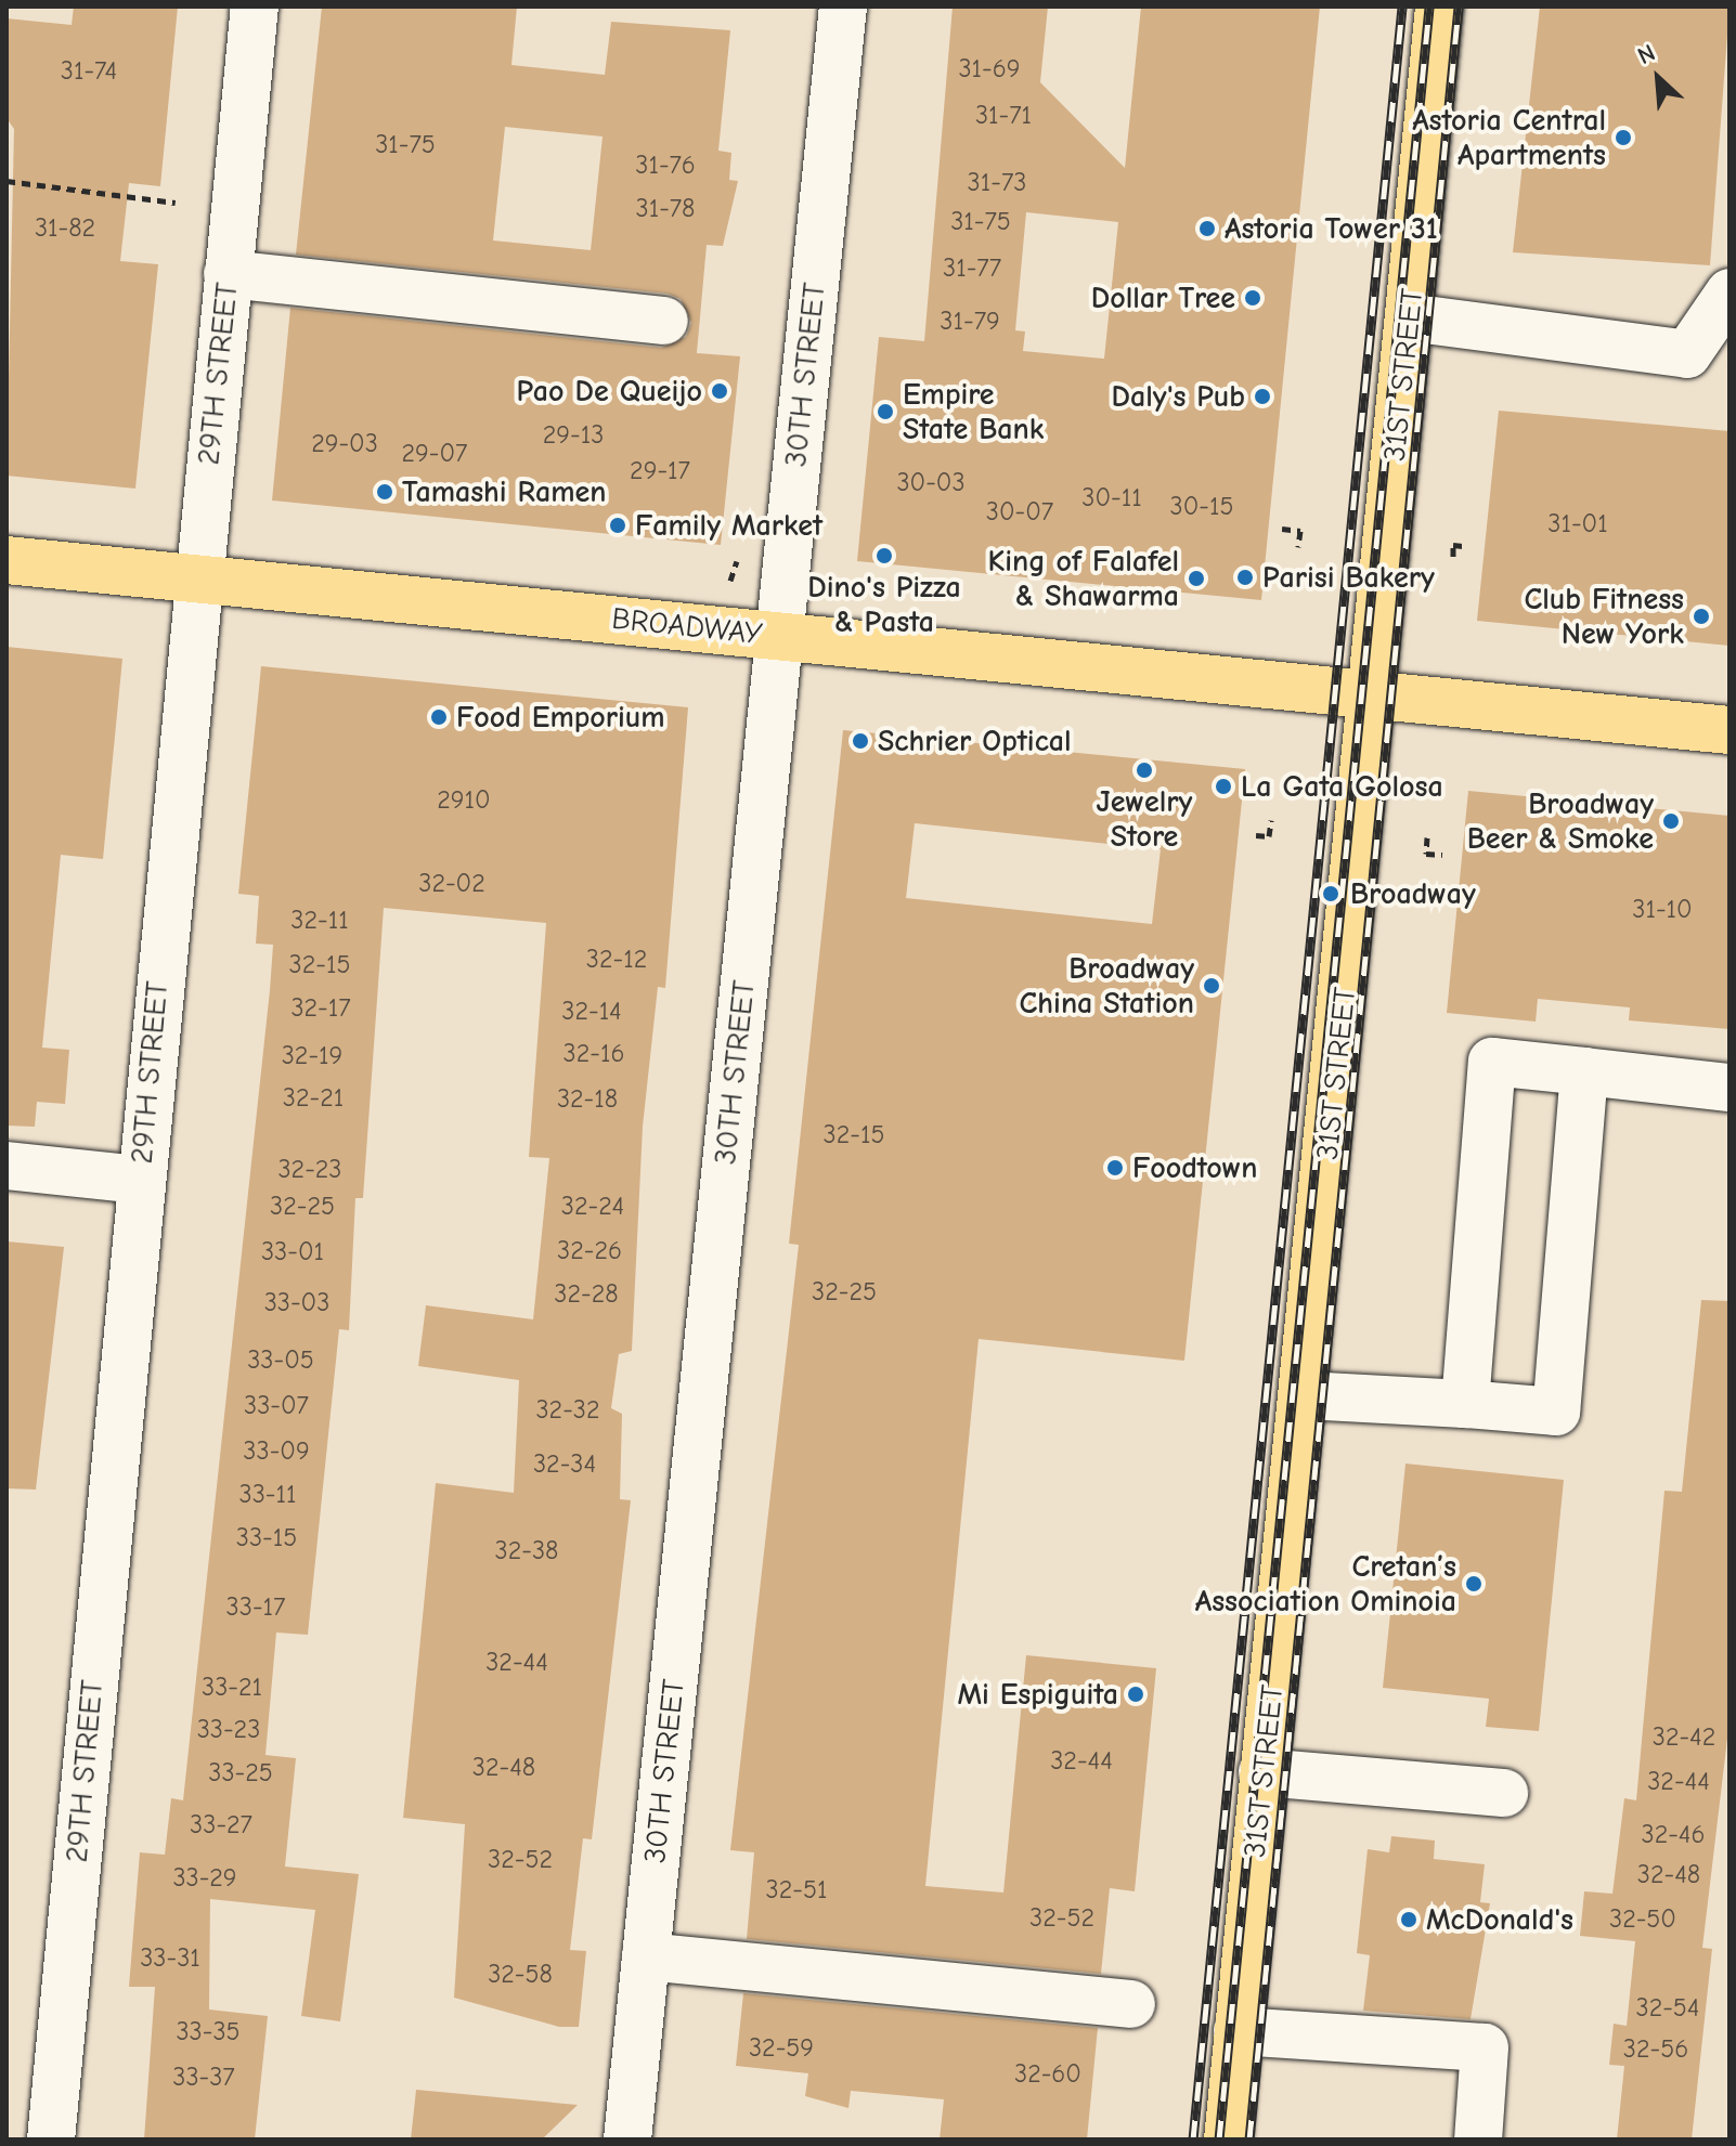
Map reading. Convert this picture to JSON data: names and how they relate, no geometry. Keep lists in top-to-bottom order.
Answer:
{
  "streets": {
    "main road": ["31ST STREET", "BROADWAY"],
    "street": ["29TH STREET", "30TH STREET"]
  },
  "crossings": [
    ["29TH STREET", "BROADWAY"],
    ["30TH STREET", "BROADWAY"],
    ["31ST STREET", "BROADWAY"]
  ],
  "places": [
    "Astoria Central Apartments",
    "Astoria Tower 31",
    "Dollar Tree",
    "Pao De Queijo",
    "Daly's Pub",
    "Empire State Bank",
    "Tamashi Ramen",
    "Family Market",
    "Dino's Pizza & Pasta",
    "Parisi Bakery",
    "King of Falafel & Shawarma",
    "Club Fitness New York",
    "Food Emporium",
    "Schrier Optical",
    "Jewelry Store",
    "La Gata Golosa",
    "Broadway Beer & Smoke",
    "Broadway",
    "Broadway China Station",
    "Foodtown",
    "Cretan’s Association Ominoia",
    "Mi Espiguita",
    "McDonald's"
  ],
  "house_numbers": [
    "31-69",
    "31-74",
    "31-71",
    "31-75",
    "31-76",
    "31-73",
    "31-78",
    "31-75",
    "31-82",
    "31-77",
    "31-79",
    "29-13",
    "29-03",
    "29-07",
    "29-17",
    "30-03",
    "30-11",
    "30-15",
    "30-07",
    "31-01",
    "2910",
    "32-02",
    "31-10",
    "32-11",
    "32-12",
    "32-15",
    "32-17",
    "32-14",
    "32-16",
    "32-19",
    "32-21",
    "32-18",
    "32-15",
    "32-23",
    "32-25",
    "32-24",
    "32-26",
    "33-01",
    "32-25",
    "32-28",
    "33-03",
    "33-05",
    "33-07",
    "32-32",
    "33-09",
    "32-34",
    "33-11",
    "33-15",
    "32-38",
    "33-17",
    "32-44",
    "33-21",
    "33-23",
    "32-42",
    "32-44",
    "32-48",
    "33-25",
    "32-44",
    "33-27",
    "32-46",
    "32-52",
    "32-48",
    "33-29",
    "32-51",
    "32-52",
    "32-50",
    "33-31",
    "32-58",
    "32-54",
    "33-35",
    "32-59",
    "32-56",
    "32-60",
    "33-37"
  ],
  "north": "top left"
}
